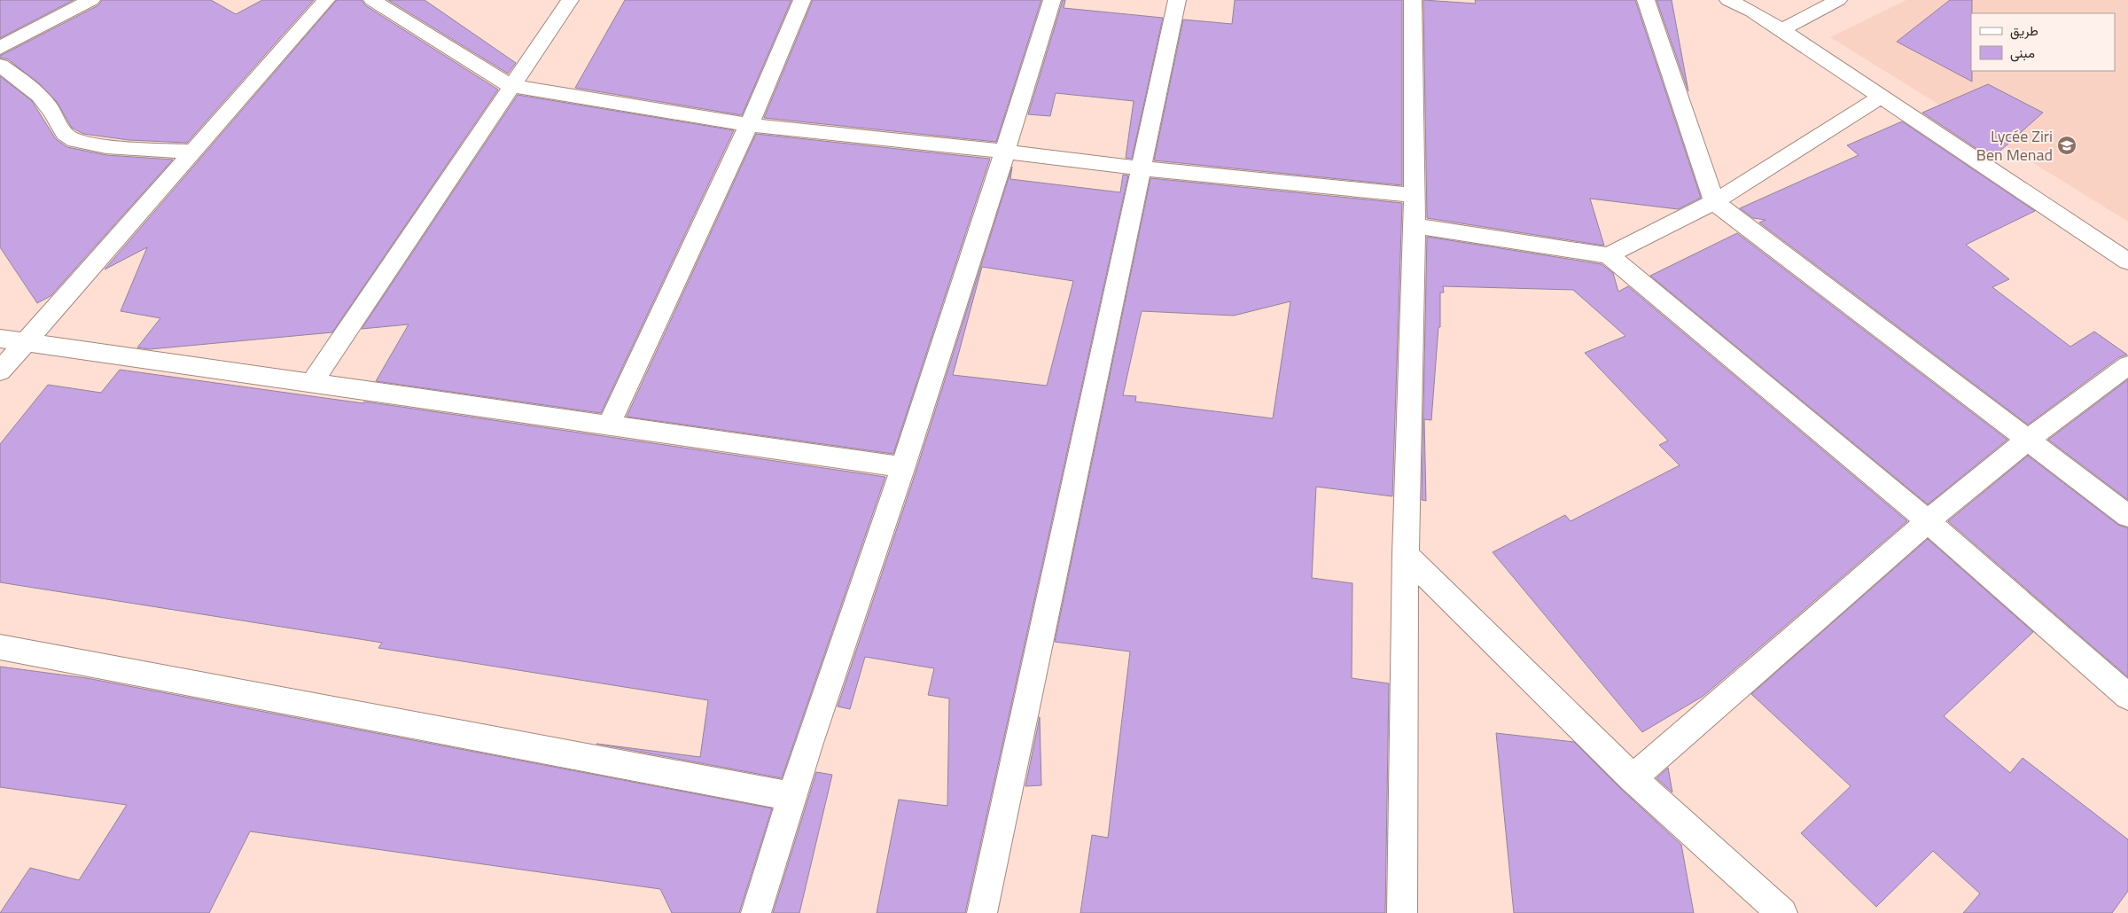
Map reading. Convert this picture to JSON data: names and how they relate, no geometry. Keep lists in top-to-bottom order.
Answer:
{
  "places": {
    "school or university": ["Lycée Ziri Ben Menad"]
  },
  "legend": ["طريق", "مبنى"]
}
